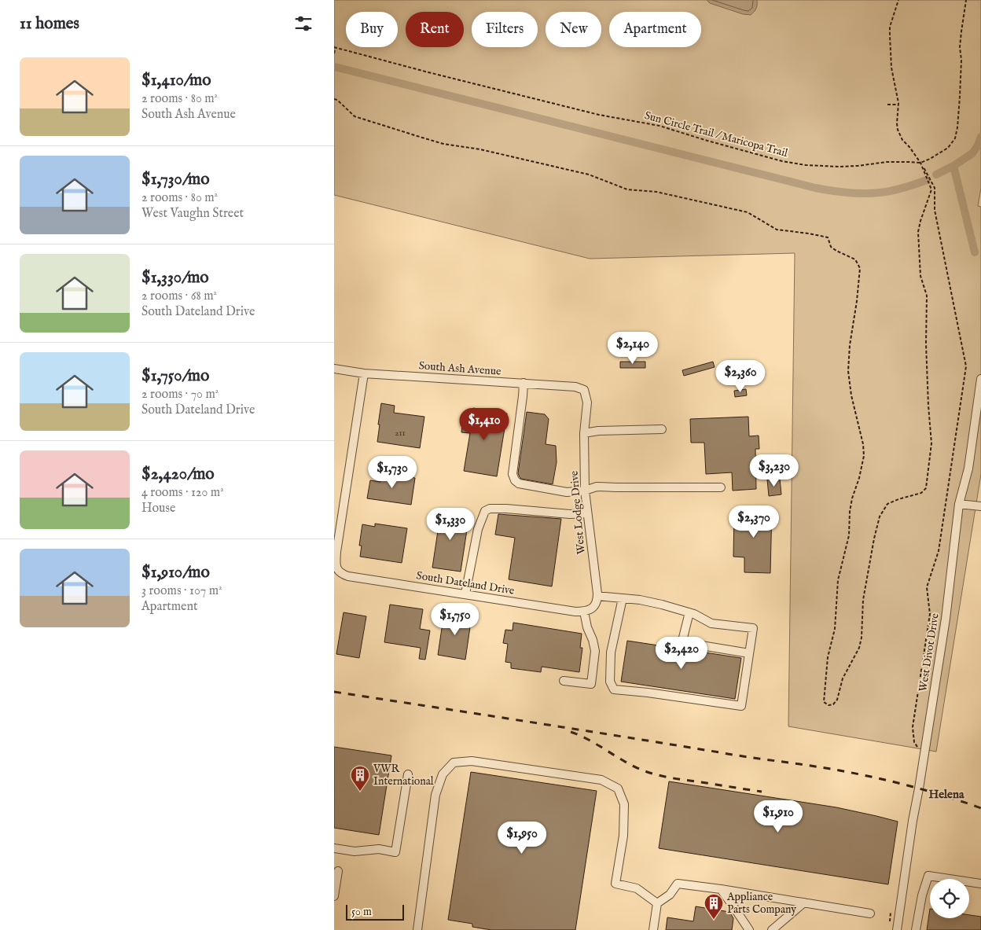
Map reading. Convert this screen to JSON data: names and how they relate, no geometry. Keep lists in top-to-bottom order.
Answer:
{
  "streets": {
    "street": [
      "South Ash Avenue",
      "West Lodge Drive",
      "South Dateland Drive",
      "West Divot Drive"
    ],
    "path": ["Sun Circle Trail / Maricopa Trail"]
  },
  "crossings": [
    ["South Ash Avenue", "West Lodge Drive"],
    ["South Ash Avenue", "South Dateland Drive"],
    ["West Lodge Drive", "South Dateland Drive"]
  ],
  "districts": ["Helena"],
  "places": {
    "building": ["VWR International", "Appliance Parts Company"]
  },
  "house_numbers": ["211"],
  "scale_bar": "50 m",
  "page": {
    "heading": "11 homes",
    "chip": [
      "Buy",
      "Rent",
      "Filters",
      "New",
      "Apartment"
    ],
    "list": [
      {
        "name": "$1,410/mo",
        "note": "2 rooms · 80 m² · South Ash Avenue"
      },
      {
        "name": "$1,730/mo",
        "note": "2 rooms · 80 m² · West Vaughn Street"
      },
      {
        "name": "$1,330/mo",
        "note": "2 rooms · 68 m² · South Dateland Drive"
      },
      {
        "name": "$1,750/mo",
        "note": "2 rooms · 70 m² · South Dateland Drive"
      },
      {
        "name": "$2,420/mo",
        "note": "4 rooms · 120 m² · House"
      },
      {
        "name": "$1,910/mo",
        "note": "3 rooms · 107 m² · Apartment"
      }
    ],
    "price": [
      "$2,140",
      "$2,360",
      "$1,410",
      "$3,230",
      "$1,730",
      "$2,370",
      "$1,330",
      "$1,750",
      "$2,420",
      "$1,910",
      "$1,950"
    ],
    "scale": "50 m"
  }
}
